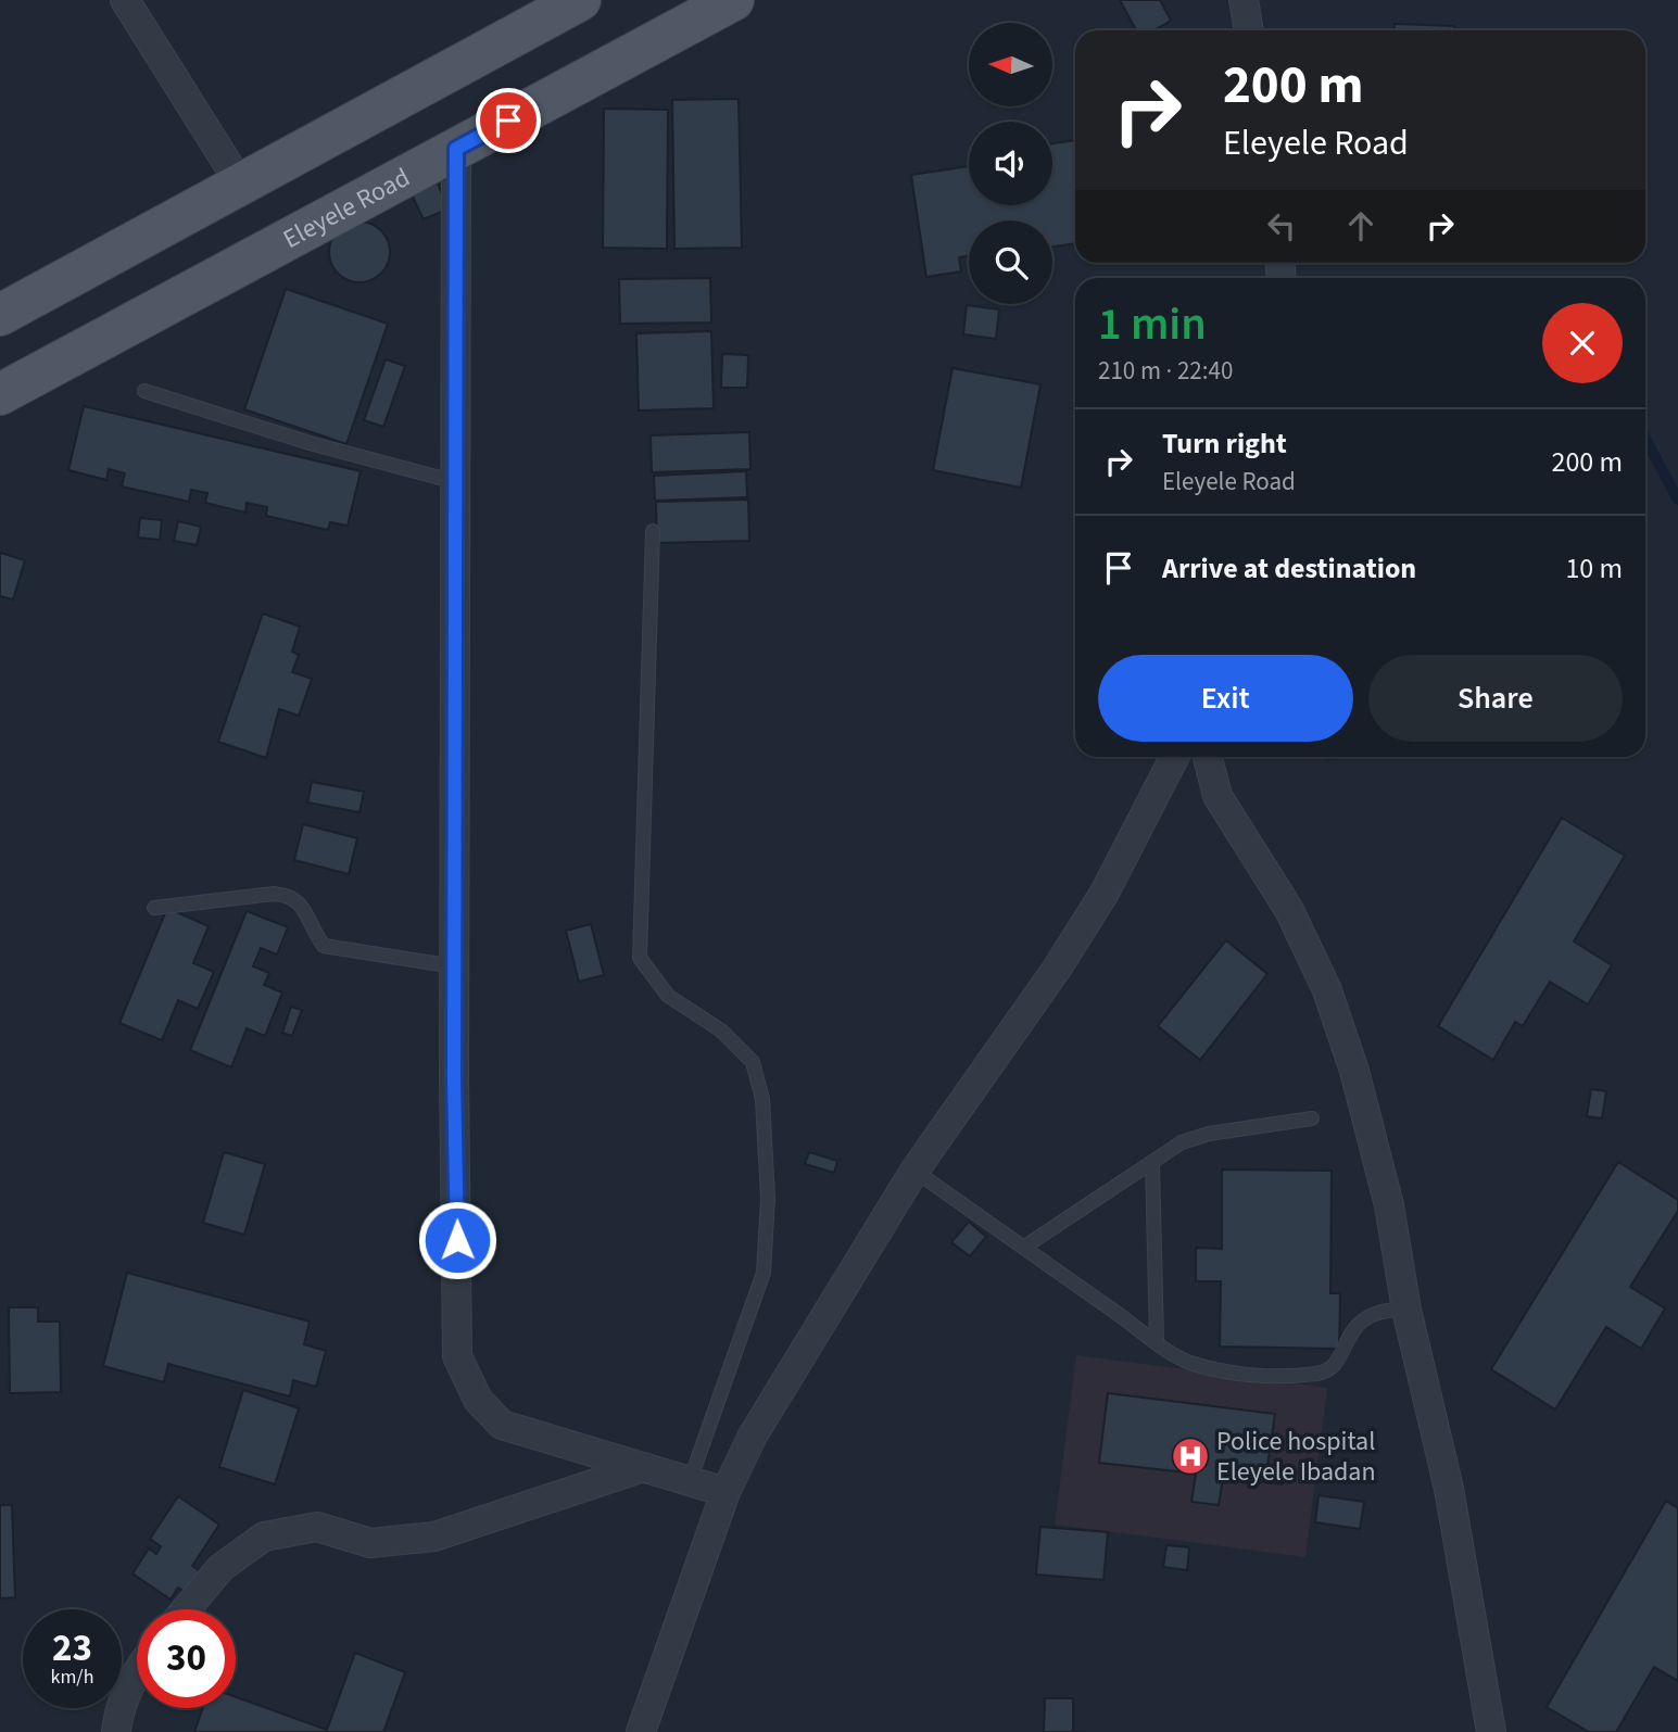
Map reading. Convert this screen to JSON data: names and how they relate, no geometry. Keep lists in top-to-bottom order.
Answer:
{
  "streets": {
    "main road": ["Eleyele Road"]
  },
  "places": {
    "hospital": ["Police hospital Eleyele Ibadan"]
  },
  "north": "left",
  "page": {
    "turn": ["200 m", "Eleyele Road"],
    "heading": ["1 min", "210 m · 22:40"],
    "list": [
      {
        "name": "Turn right",
        "note": "Eleyele Road",
        "value": "200 m"
      },
      {
        "name": "Arrive at destination",
        "value": "10 m"
      }
    ],
    "buttons": ["Exit", "Share"],
    "speed": "23 km/h",
    "limit": "30"
  }
}
